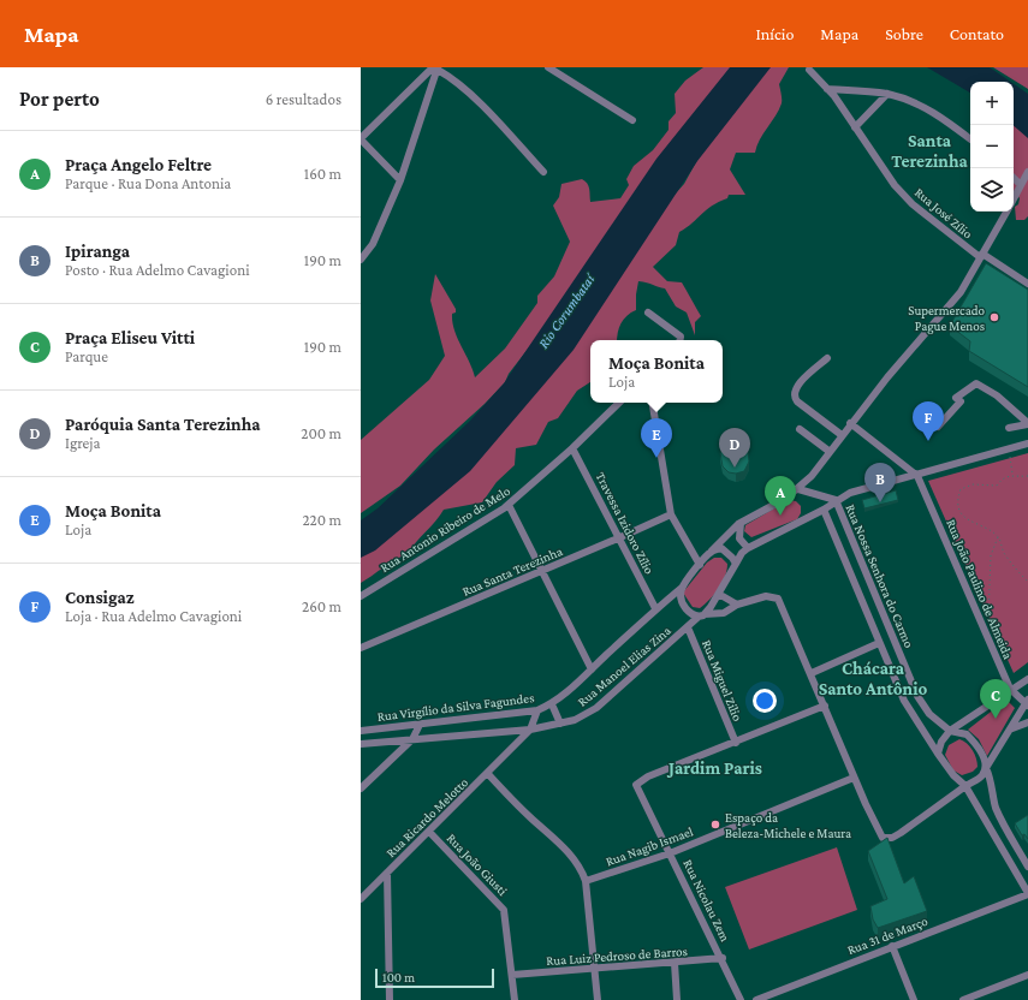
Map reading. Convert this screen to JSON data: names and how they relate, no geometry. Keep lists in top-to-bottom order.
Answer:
{
  "streets": {
    "street": [
      "Rua José Zílio",
      "Travessa Izidoro Zílio",
      "Rua Antonio Ribeiro de Melo",
      "Rua Santa Terezinha",
      "Rua Nossa Senhora do Carmo",
      "Rua João Paulino de Almeida",
      "Rua Manoel Elias Zina",
      "Rua Miguel Zilio",
      "Rua Virgílio da Silva Fagundes",
      "Rua Ricardo Melotto",
      "Rua Nagib Ismael",
      "Rua João Giusti",
      "Rua Nicolau Zem",
      "Rua 31 de Março",
      "Rua Luiz Pedroso de Barros"
    ]
  },
  "crossings": [
    ["Travessa Izidoro Zílio", "Rua Antonio Ribeiro de Melo"],
    ["Travessa Izidoro Zílio", "Rua Santa Terezinha"],
    ["Travessa Izidoro Zílio", "Rua Virgílio da Silva Fagundes"],
    ["Rua Manoel Elias Zina", "Rua Miguel Zilio"],
    ["Rua Manoel Elias Zina", "Rua Virgílio da Silva Fagundes"],
    ["Rua Manoel Elias Zina", "Rua Ricardo Melotto"],
    ["Rua Miguel Zilio", "Rua Nicolau Zem"],
    ["Rua Virgílio da Silva Fagundes", "Rua Ricardo Melotto"],
    ["Rua Ricardo Melotto", "Rua João Giusti"],
    ["Rua Nagib Ismael", "Rua Nicolau Zem"],
    ["Rua João Giusti", "Rua Luiz Pedroso de Barros"],
    ["Rua Nicolau Zem", "Rua Luiz Pedroso de Barros"]
  ],
  "districts": ["Santa Terezinha", "Chácara Santo Antônio", "Jardim Paris"],
  "water": ["Rio Corumbataí"],
  "places": ["Supermercado Pague Menos", "Espaço da Beleza-Michele e Maura"],
  "scale_bar": "100 m",
  "page": {
    "header": "Mapa",
    "nav": [
      "Início",
      "Mapa",
      "Sobre",
      "Contato"
    ],
    "heading": ["Por perto", "6 resultados"],
    "map_buttons": ["+", "−"],
    "list": [
      {
        "mark": "A",
        "name": "Praça Angelo Feltre",
        "note": "Parque · Rua Dona Antonia",
        "value": "160 m"
      },
      {
        "mark": "B",
        "name": "Ipiranga",
        "note": "Posto · Rua Adelmo Cavagioni",
        "value": "190 m"
      },
      {
        "mark": "C",
        "name": "Praça Eliseu Vitti",
        "note": "Parque",
        "value": "190 m"
      },
      {
        "mark": "D",
        "name": "Paróquia Santa Terezinha",
        "note": "Igreja",
        "value": "200 m"
      },
      {
        "mark": "E",
        "name": "Moça Bonita",
        "note": "Loja",
        "value": "220 m"
      },
      {
        "mark": "F",
        "name": "Consigaz",
        "note": "Loja · Rua Adelmo Cavagioni",
        "value": "260 m"
      }
    ],
    "popup": ["Moça Bonita", "Loja"],
    "pins": [
      "F",
      "E",
      "D",
      "B",
      "A",
      "C"
    ],
    "scale": "100 m"
  }
}
